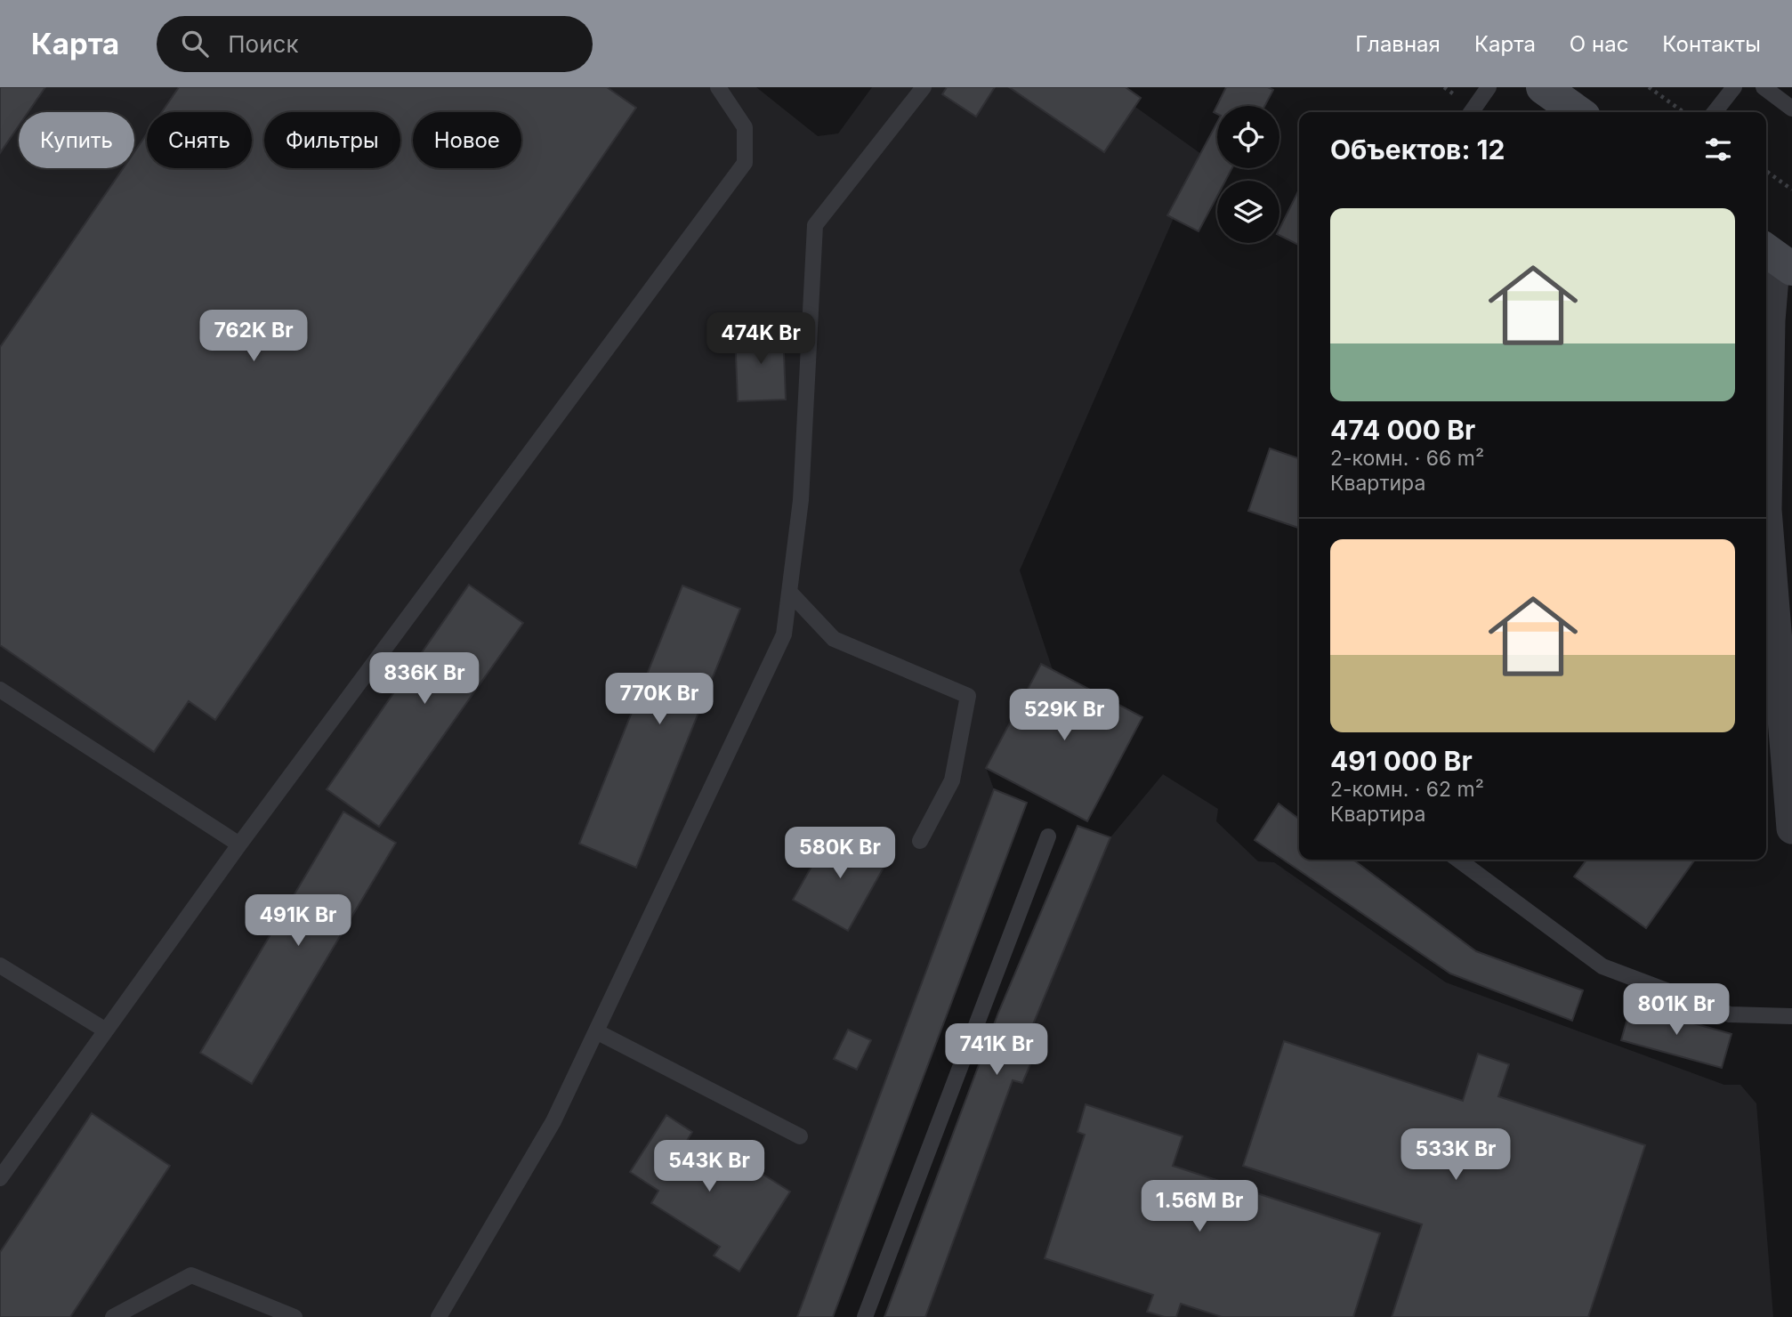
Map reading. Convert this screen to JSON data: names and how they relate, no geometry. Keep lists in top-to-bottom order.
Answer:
{
  "page": {
    "header": "Карта",
    "search": "Поиск",
    "nav": [
      "Главная",
      "Карта",
      "О нас",
      "Контакты"
    ],
    "chip": [
      "Купить",
      "Снять",
      "Фильтры",
      "Новое"
    ],
    "heading": "Объектов: 12",
    "list": [
      {
        "name": "474 000 Br",
        "note": "2-комн. · 66 m² · Квартира"
      },
      {
        "name": "491 000 Br",
        "note": "2-комн. · 62 m² · Квартира"
      }
    ],
    "price": [
      "762K Br",
      "474K Br",
      "836K Br",
      "770K Br",
      "529K Br",
      "580K Br",
      "491K Br",
      "801K Br",
      "741K Br",
      "533K Br",
      "543K Br",
      "1.56M Br"
    ]
  }
}
